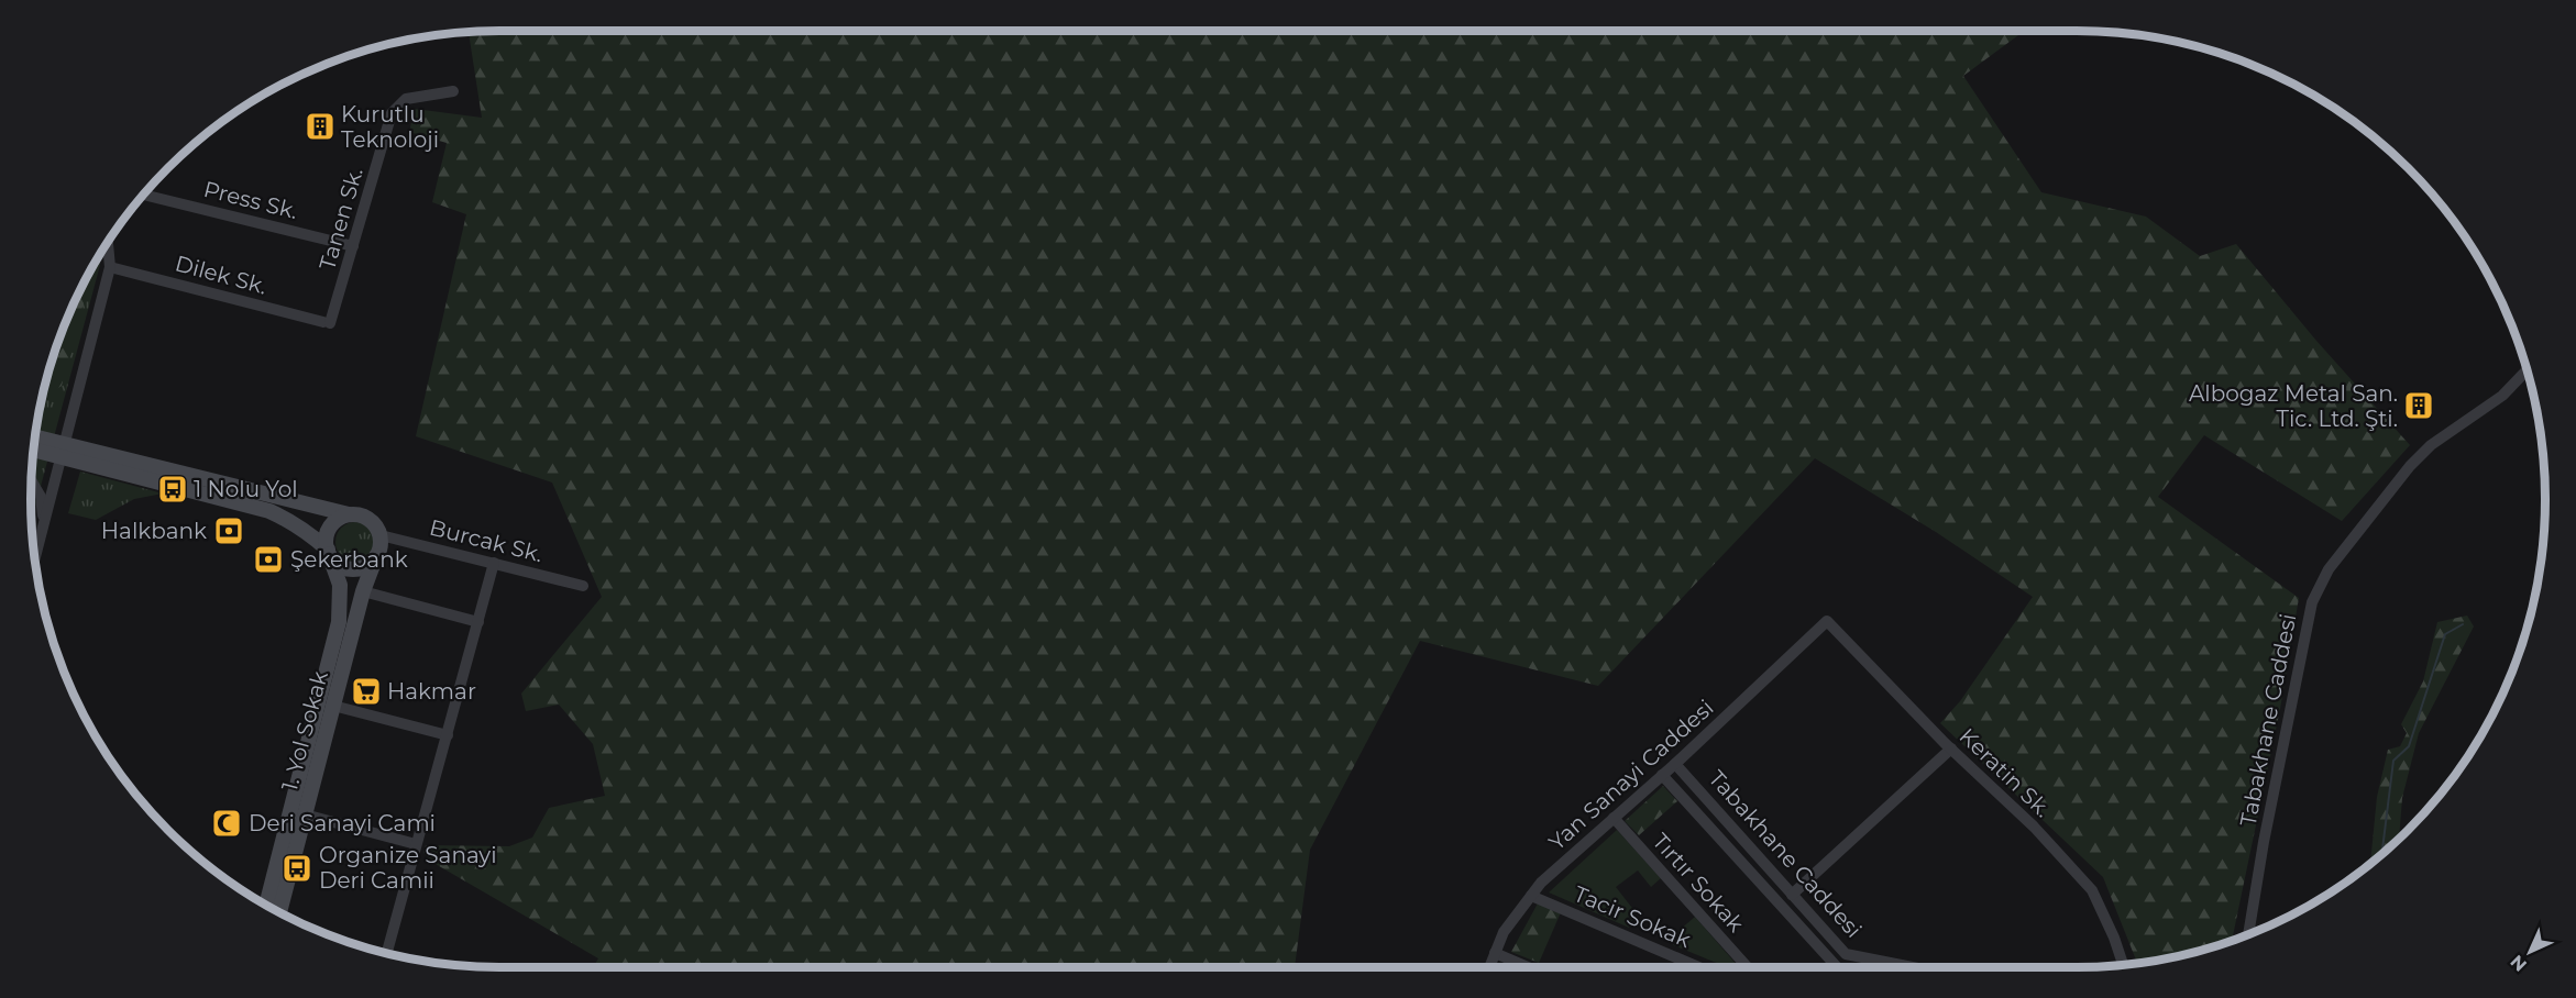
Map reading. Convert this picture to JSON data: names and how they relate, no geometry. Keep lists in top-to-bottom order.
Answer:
{
  "streets": {
    "main road": ["1. Yol Sokak"],
    "street": [
      "Press Sk.",
      "Tanen Sk.",
      "Dilek Sk.",
      "Burcak Sk.",
      "Tabakhane Caddesi",
      "Keratin Sk.",
      "Yan Sanayi Caddesi",
      "Tırtır Sokak",
      "Tacir Sokak"
    ]
  },
  "crossings": [
    ["Press Sk.", "Tanen Sk."],
    ["Tanen Sk.", "Dilek Sk."],
    ["Burcak Sk.", "1. Yol Sokak"],
    ["Tabakhane Caddesi", "Yan Sanayi Caddesi"],
    ["Keratin Sk.", "Yan Sanayi Caddesi"],
    ["Yan Sanayi Caddesi", "Tırtır Sokak"],
    ["Yan Sanayi Caddesi", "Tacir Sokak"]
  ],
  "places": {
    "building": ["Kurutlu Teknoloji", "Albogaz Metal San. Tic. Ltd. Şti."],
    "bus stop": ["1 Nolu Yol", "Organize Sanayi Deri Camii"],
    "bank": ["Halkbank", "Şekerbank"],
    "supermarket": ["Hakmar"],
    "mosque": ["Deri Sanayi Cami"]
  },
  "north": "bottom left"
}
